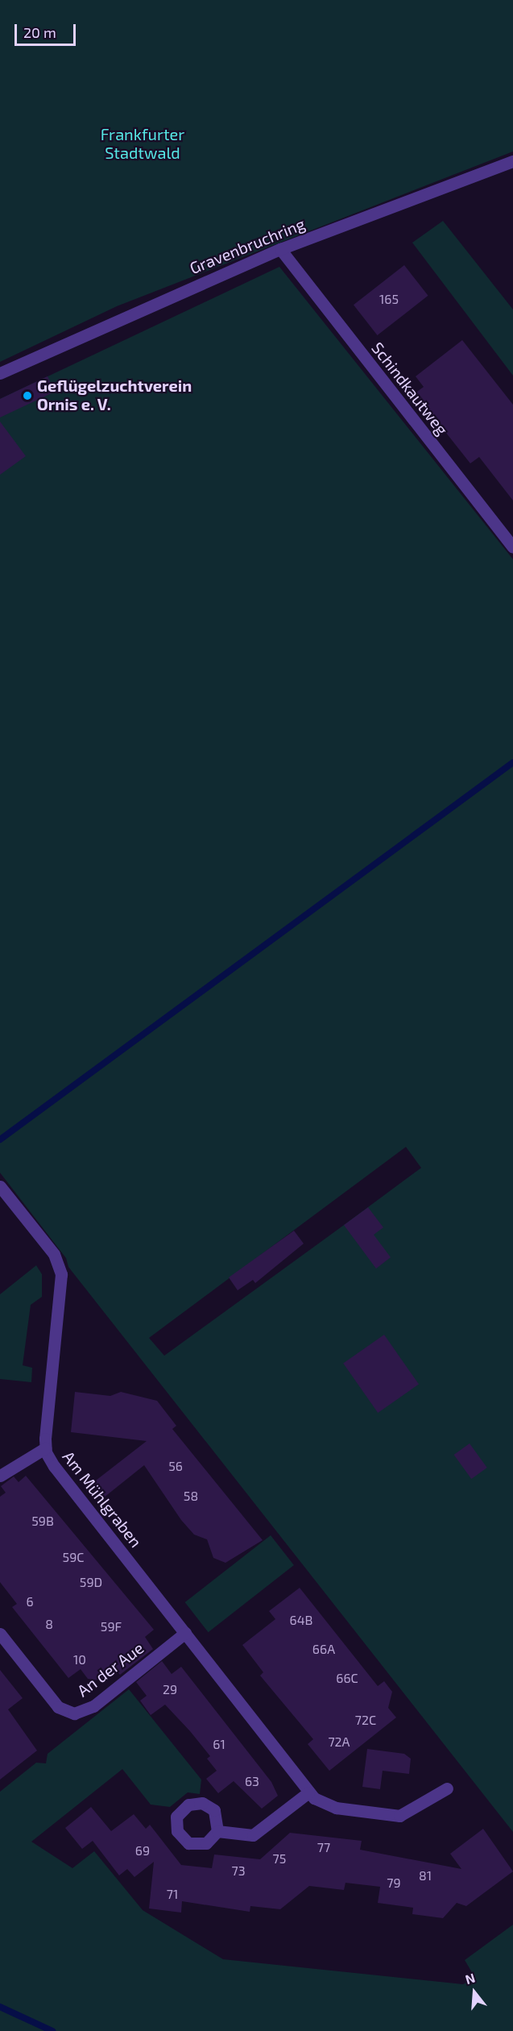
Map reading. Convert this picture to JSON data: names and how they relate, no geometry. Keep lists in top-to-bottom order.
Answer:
{
  "streets": {
    "street": [
      "Gravenbruchring",
      "Schindkautweg",
      "Am Mühlgraben",
      "An der Aue"
    ]
  },
  "crossings": [
    ["Gravenbruchring", "Schindkautweg"],
    ["Am Mühlgraben", "An der Aue"]
  ],
  "parks": ["Frankfurter Stadtwald"],
  "places": ["Geflügelzuchtverein Ornis e. V."],
  "house_numbers": [
    "165",
    "56",
    "58",
    "59B",
    "59C",
    "59D",
    "6",
    "64B",
    "8",
    "59F",
    "66A",
    "10",
    "66C",
    "29",
    "72C",
    "72A",
    "61",
    "63",
    "77",
    "69",
    "75",
    "73",
    "81",
    "79",
    "71"
  ],
  "scale_bar": "20 m",
  "north": "top"
}
